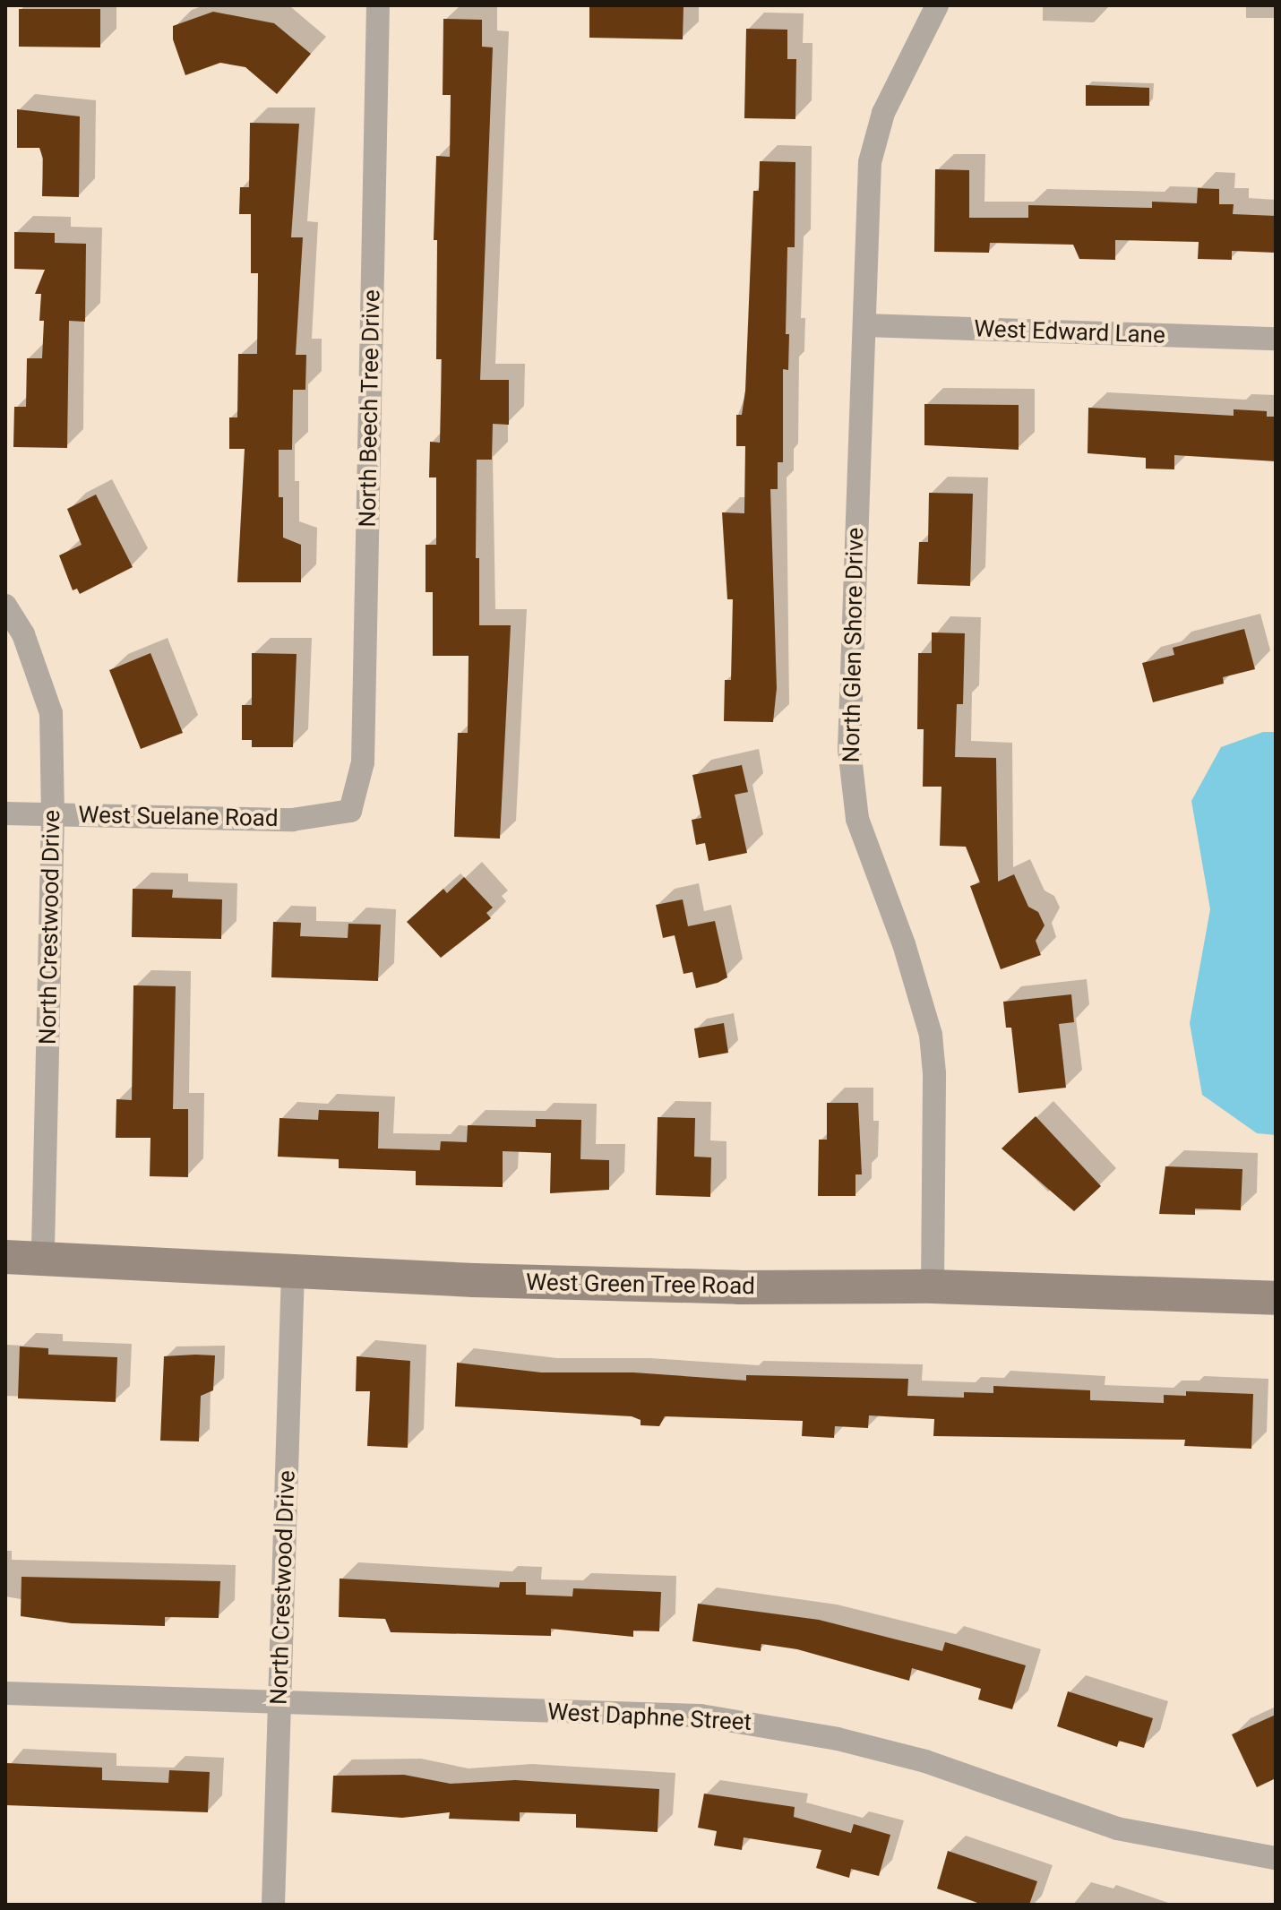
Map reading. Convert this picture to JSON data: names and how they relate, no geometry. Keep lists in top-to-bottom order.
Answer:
{
  "streets": {
    "street": [
      "West Edward Lane",
      "North Beech Tree Drive",
      "North Glen Shore Drive",
      "West Suelane Road",
      "North Crestwood Drive",
      "West Green Tree Road",
      "West Daphne Street"
    ]
  },
  "crossings": [
    ["West Edward Lane", "North Glen Shore Drive"],
    ["North Beech Tree Drive", "West Suelane Road"],
    ["North Glen Shore Drive", "West Green Tree Road"],
    ["West Suelane Road", "North Crestwood Drive"],
    ["North Crestwood Drive", "West Green Tree Road"],
    ["North Crestwood Drive", "West Daphne Street"]
  ]
}
